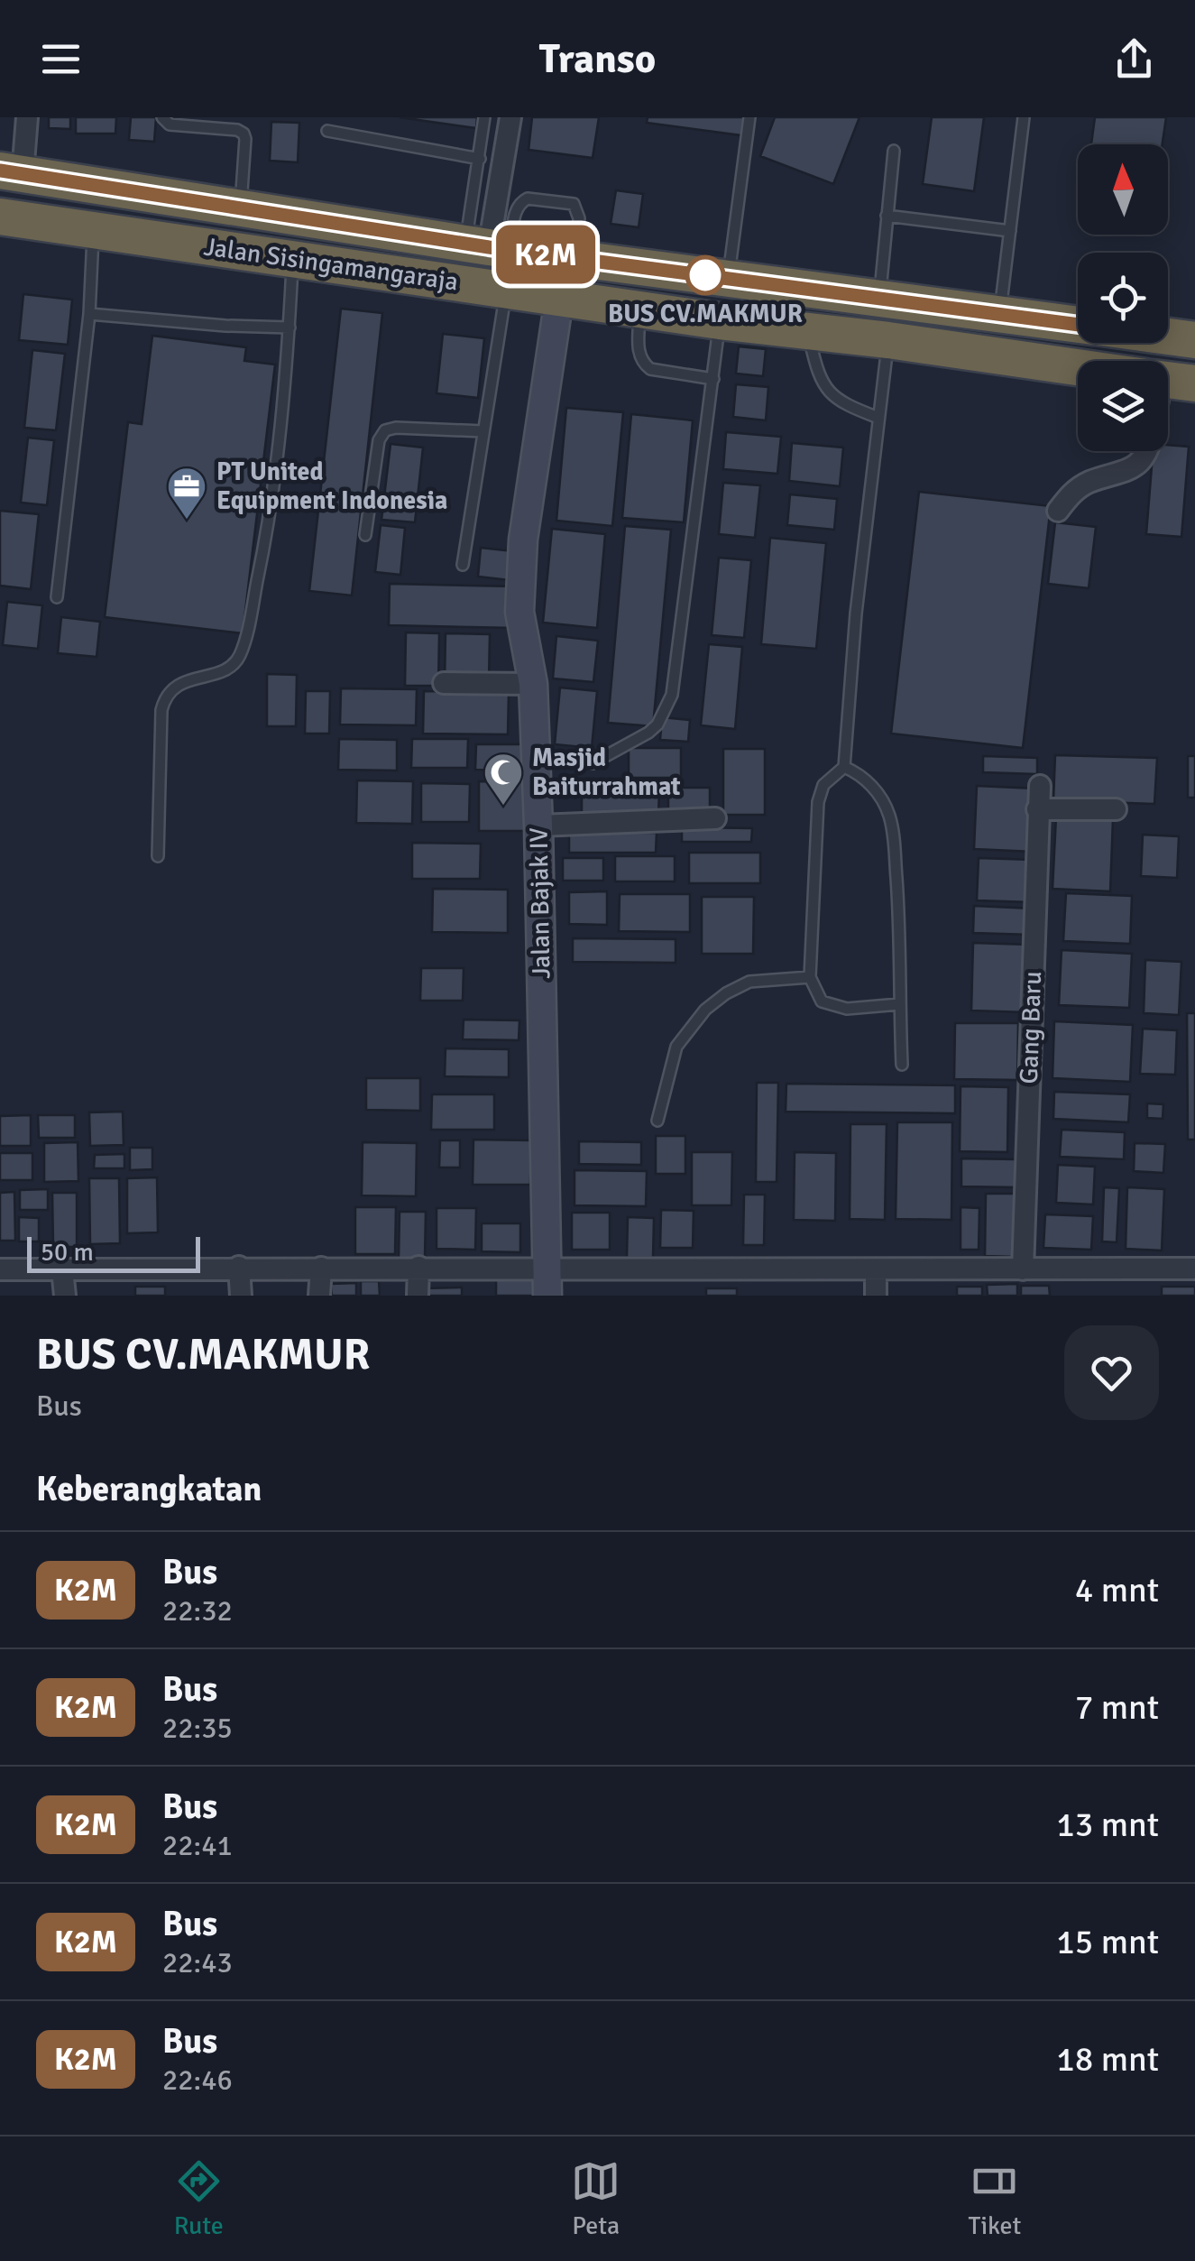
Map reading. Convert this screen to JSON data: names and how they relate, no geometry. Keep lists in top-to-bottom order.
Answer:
{
  "streets": {
    "highway": ["Jalan Sisingamangaraja"],
    "street": ["Jalan Bajak IV", "Gang Baru"]
  },
  "crossings": [
    ["Jalan Sisingamangaraja", "Jalan Bajak IV"]
  ],
  "places": {
    "other": ["BUS CV.MAKMUR"],
    "office": ["PT United Equipment Indonesia"],
    "mosque": ["Masjid Baiturrahmat"]
  },
  "lines": ["bus line K2M"],
  "scale_bar": "50 m",
  "north": "top",
  "page": {
    "header": "Transo",
    "on_map": "K2M",
    "scale": "50 m",
    "heading": [
      ["BUS CV.MAKMUR", "Bus"],
      "Keberangkatan"
    ],
    "list": [
      {
        "mark": "K2M",
        "name": "Bus",
        "note": "22:32",
        "value": "4 mnt"
      },
      {
        "mark": "K2M",
        "name": "Bus",
        "note": "22:35",
        "value": "7 mnt"
      },
      {
        "mark": "K2M",
        "name": "Bus",
        "note": "22:41",
        "value": "13 mnt"
      },
      {
        "mark": "K2M",
        "name": "Bus",
        "note": "22:43",
        "value": "15 mnt"
      },
      {
        "mark": "K2M",
        "name": "Bus",
        "note": "22:46",
        "value": "18 mnt"
      }
    ],
    "tabs": ["Rute", "Peta", "Tiket"]
  }
}
